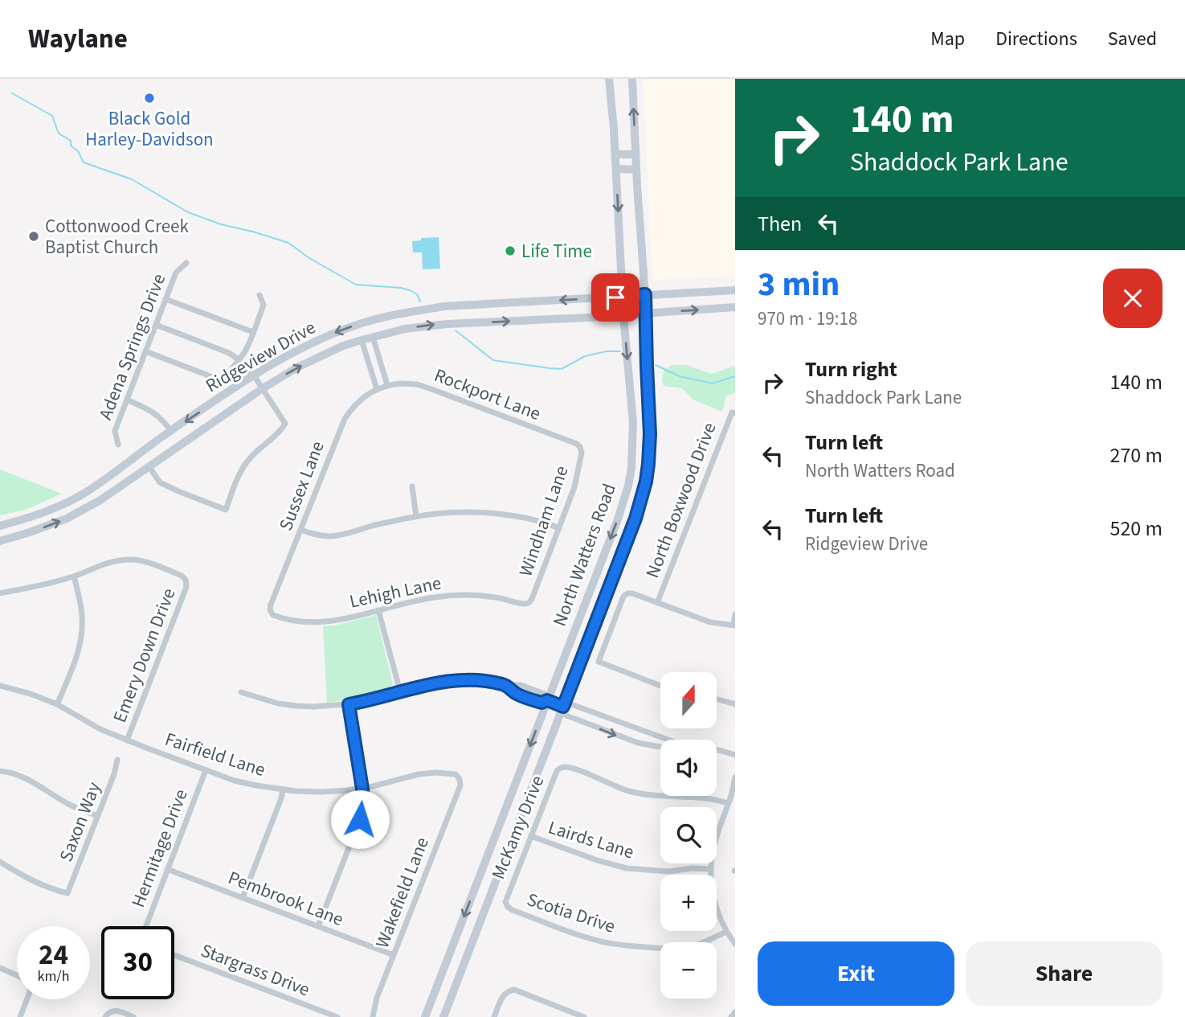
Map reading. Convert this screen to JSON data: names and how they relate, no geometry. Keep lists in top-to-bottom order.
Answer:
{
  "streets": {
    "main road": ["Ridgeview Drive", "North Watters Road"],
    "street": [
      "Adena Springs Drive",
      "Rockport Lane",
      "Sussex Lane",
      "North Boxwood Drive",
      "Windham Lane",
      "Lehigh Lane",
      "Emery Down Drive",
      "Fairfield Lane",
      "Saxon Way",
      "McKamy Drive",
      "Lairds Lane",
      "Hermitage Drive",
      "Wakefield Lane",
      "Pembrook Lane",
      "Scotia Drive",
      "Stargrass Drive"
    ]
  },
  "crossings": [
    ["Ridgeview Drive", "North Watters Road"],
    ["Rockport Lane", "Sussex Lane"],
    ["Rockport Lane", "Windham Lane"],
    ["Sussex Lane", "Lehigh Lane"],
    ["Windham Lane", "Lehigh Lane"],
    ["Emery Down Drive", "Fairfield Lane"],
    ["Fairfield Lane", "Hermitage Drive"],
    ["Fairfield Lane", "Wakefield Lane"],
    ["McKamy Drive", "Lairds Lane"],
    ["McKamy Drive", "Scotia Drive"],
    ["Hermitage Drive", "Pembrook Lane"],
    ["Wakefield Lane", "Pembrook Lane"]
  ],
  "places": ["Black Gold Harley-Davidson", "Cottonwood Creek Baptist Church", "Life Time"],
  "north": "top",
  "page": {
    "header": "Waylane",
    "nav": ["Map", "Directions", "Saved"],
    "turn": ["140 m", "Shaddock Park Lane"],
    "then": "Then",
    "heading": ["3 min", "970 m · 19:18"],
    "list": [
      {
        "name": "Turn right",
        "note": "Shaddock Park Lane",
        "value": "140 m"
      },
      {
        "name": "Turn left",
        "note": "North Watters Road",
        "value": "270 m"
      },
      {
        "name": "Turn left",
        "note": "Ridgeview Drive",
        "value": "520 m"
      }
    ],
    "map_buttons": ["+", "−"],
    "speed": "24 km/h",
    "limit": "30",
    "buttons": ["Exit", "Share"]
  }
}
